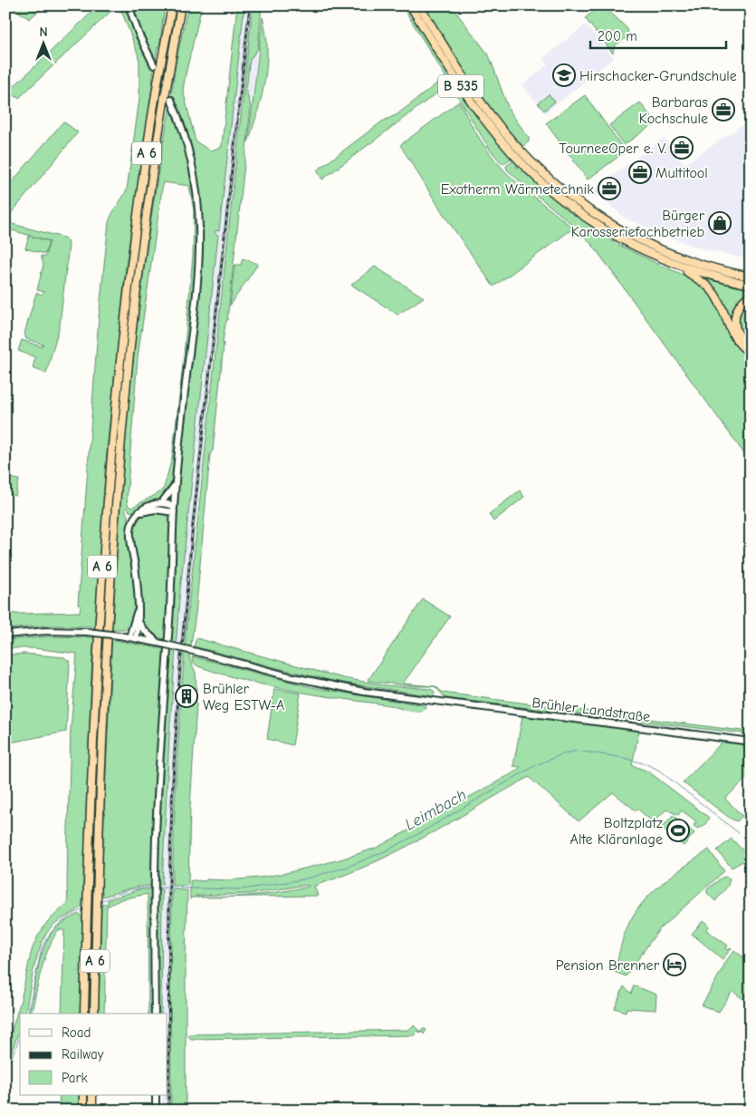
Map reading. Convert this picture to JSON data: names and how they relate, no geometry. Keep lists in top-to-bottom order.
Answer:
{
  "streets": {
    "highway": ["B 535", "A 6"],
    "main road": ["Brühler Landstraße"]
  },
  "water": ["Leimbach"],
  "places": {
    "school or university": ["Hirschacker-Grundschule"],
    "office": [
      "Barbaras Kochschule",
      "TourneeOper e. V.",
      "Multitool",
      "Exotherm Wärmetechnik"
    ],
    "shop": ["Bürger Karosseriefachbetrieb"],
    "building": ["Brühler Weg ESTW-A"],
    "sports": ["Boltzplatz Alte Kläranlage"],
    "hotel": ["Pension Brenner"]
  },
  "legend": ["Road", "Railway", "Park"],
  "scale_bar": "200 m",
  "north": "top"
}
